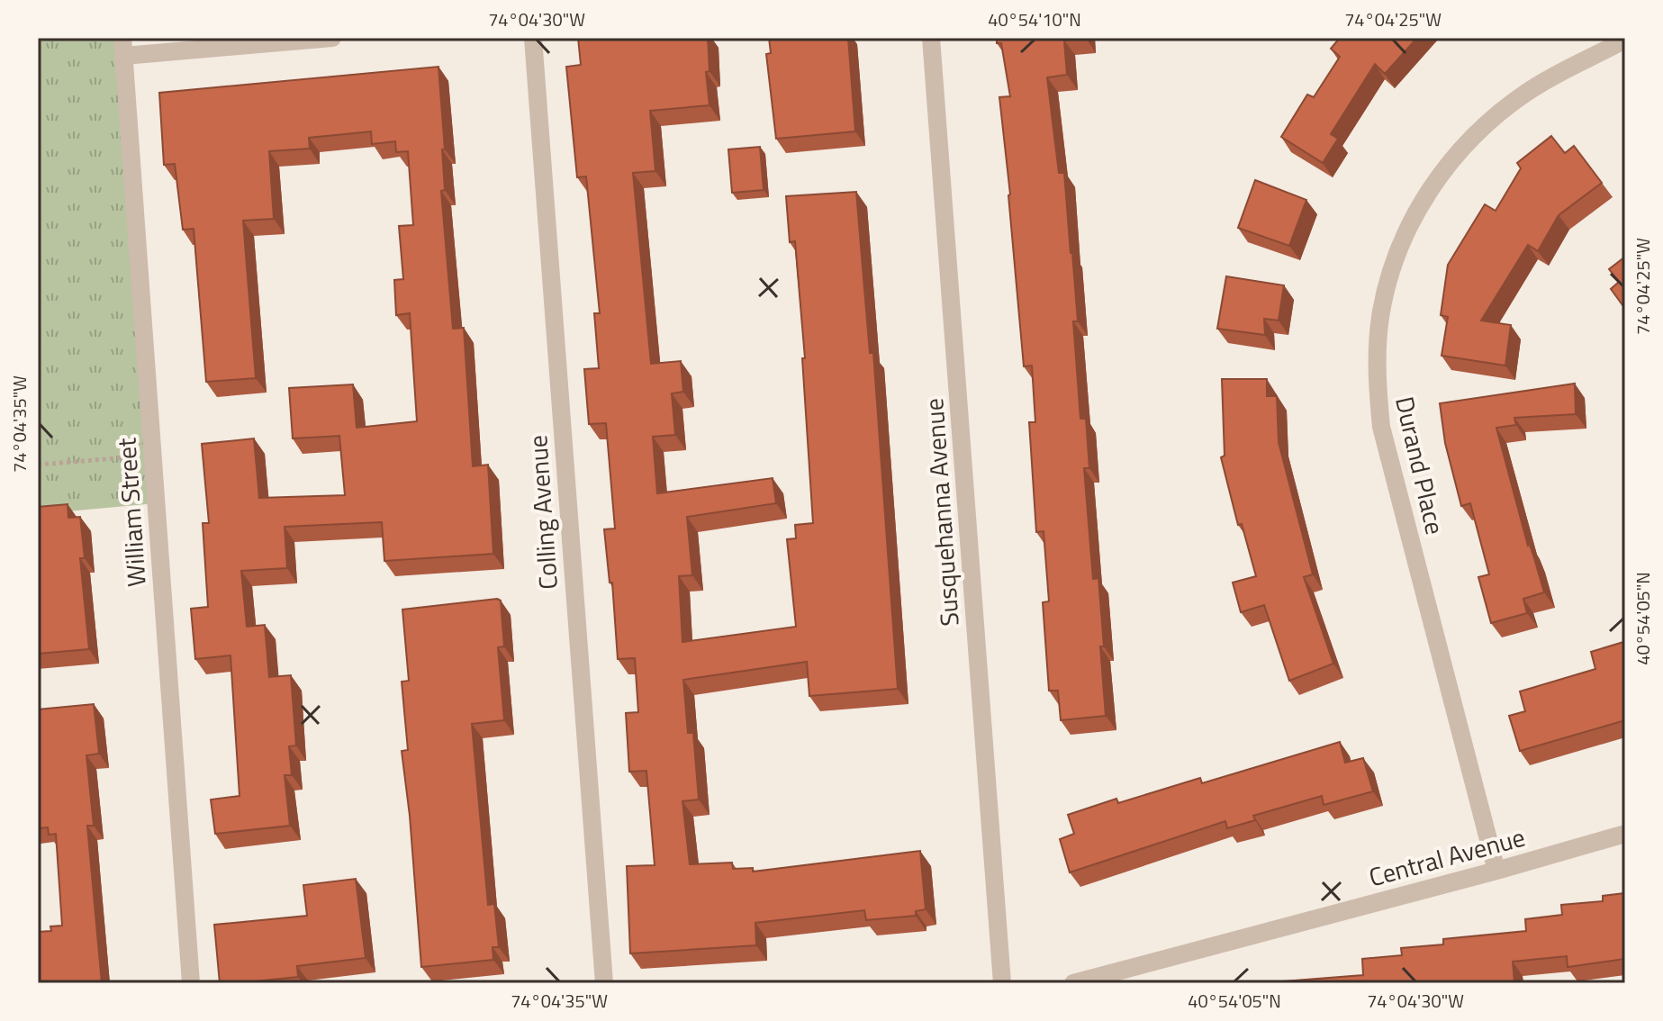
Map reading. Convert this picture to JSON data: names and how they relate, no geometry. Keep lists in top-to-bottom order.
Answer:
{
  "streets": {
    "street": [
      "Durand Place",
      "William Street",
      "Colling Avenue",
      "Susquehanna Avenue",
      "Central Avenue"
    ]
  },
  "crossings": [
    ["Durand Place", "Central Avenue"]
  ],
  "coordinates": [
    "74°04'30\"W",
    "40°54'10\"N",
    "74°04'25\"W",
    "74°04'35\"W",
    "40°54'05\"N"
  ]
}
